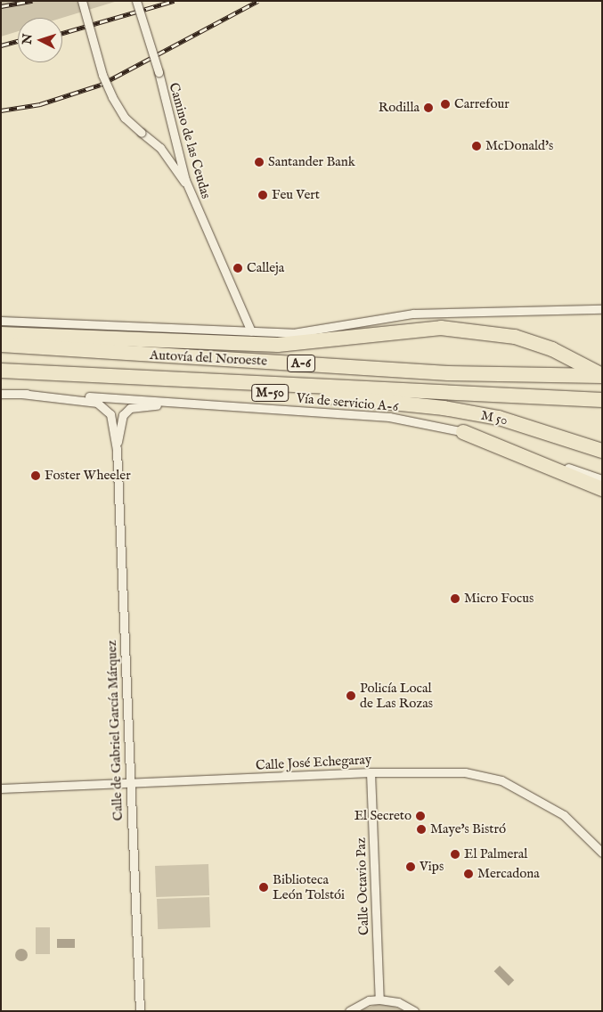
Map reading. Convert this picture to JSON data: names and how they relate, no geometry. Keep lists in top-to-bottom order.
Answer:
{
  "streets": {
    "highway": [
      "Autovía del Noroeste",
      "A-6",
      "M-50",
      "M 50"
    ],
    "street": [
      "Camino de las Ceudas",
      "Vía de servicio A-6",
      "Calle de Gabriel García Márquez",
      "Calle José Echegaray",
      "Calle Octavio Paz"
    ]
  },
  "crossings": [
    ["Autovía del Noroeste", "M 50"],
    ["Vía de servicio A-6", "Calle de Gabriel García Márquez"],
    ["Calle de Gabriel García Márquez", "Calle José Echegaray"],
    ["Calle José Echegaray", "Calle Octavio Paz"]
  ],
  "places": [
    "Carrefour",
    "Rodilla",
    "McDonald's",
    "Santander Bank",
    "Feu Vert",
    "Calleja",
    "Foster Wheeler",
    "Micro Focus",
    "Policía Local de Las Rozas",
    "El Secreto",
    "Maye's Bistró",
    "El Palmeral",
    "Vips",
    "Mercadona",
    "Biblioteca León Tolstói"
  ],
  "north": "left"
}
